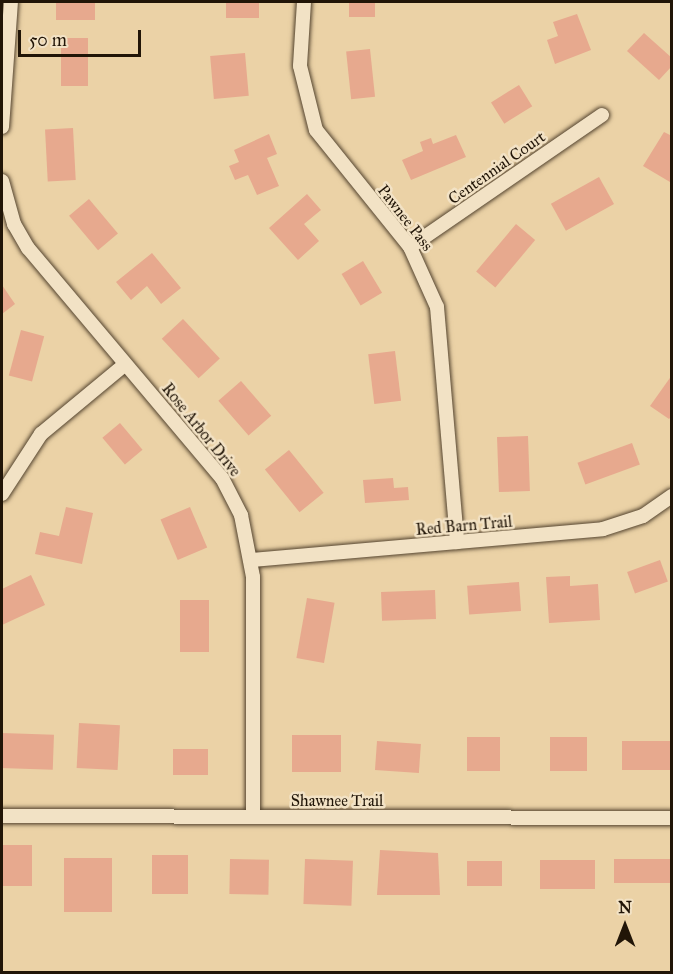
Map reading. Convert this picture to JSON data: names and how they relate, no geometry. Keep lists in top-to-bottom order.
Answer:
{
  "streets": {
    "street": [
      "Centennial Court",
      "Pawnee Pass",
      "Rose Arbor Drive",
      "Red Barn Trail",
      "Shawnee Trail"
    ]
  },
  "crossings": [
    ["Centennial Court", "Pawnee Pass"],
    ["Pawnee Pass", "Red Barn Trail"],
    ["Rose Arbor Drive", "Red Barn Trail"],
    ["Rose Arbor Drive", "Shawnee Trail"]
  ],
  "scale_bar": "50 m",
  "north": "top"
}
